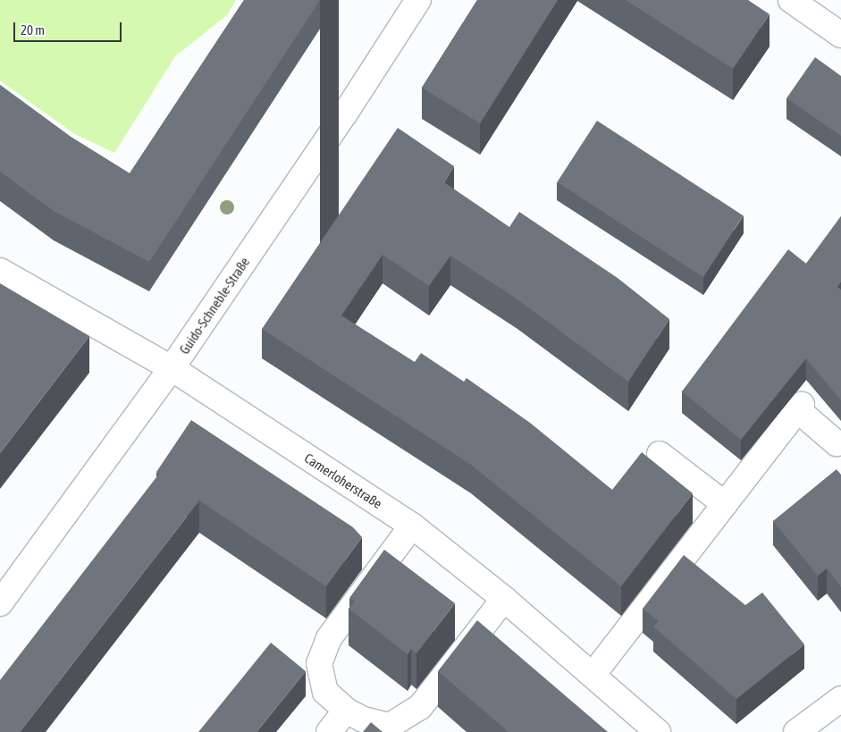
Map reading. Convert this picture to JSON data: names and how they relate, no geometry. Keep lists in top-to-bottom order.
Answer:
{
  "streets": {
    "street": ["Guido-Schneble-Straße", "Camerloherstraße"]
  },
  "crossings": [
    ["Guido-Schneble-Straße", "Camerloherstraße"]
  ],
  "scale_bar": "20 m"
}
